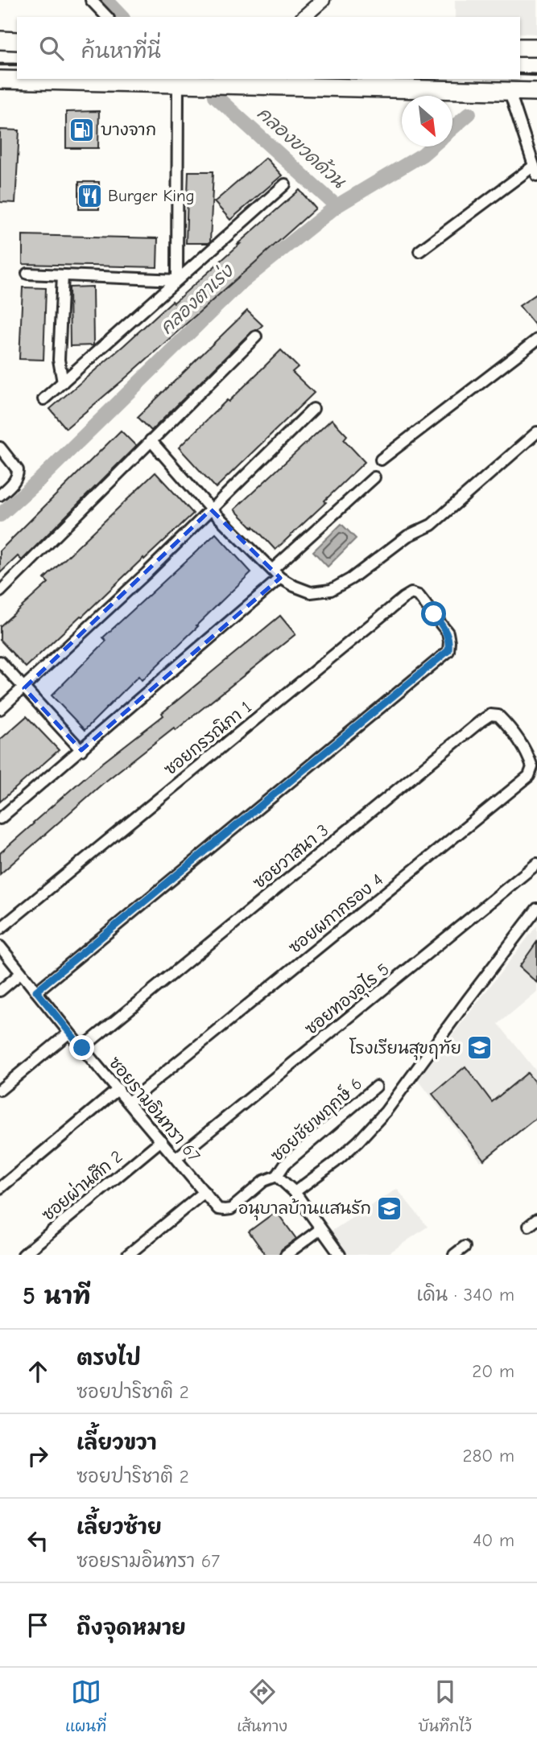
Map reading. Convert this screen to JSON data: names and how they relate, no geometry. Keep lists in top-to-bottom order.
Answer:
{
  "streets": {
    "street": [
      "ซอยกรรณิกา 1",
      "ซอยวาสนา 3",
      "ซอยผกากรอง 4",
      "ซอยทองอุไร 5",
      "ซอยรามอินทรา 67",
      "ซอยชัยพฤกษ์ 6",
      "ซอยผ่านศึก 2"
    ]
  },
  "crossings": [
    ["ซอยกรรณิกา 1", "ซอยรามอินทรา 67"],
    ["ซอยวาสนา 3", "ซอยผกากรอง 4"],
    ["ซอยวาสนา 3", "ซอยรามอินทรา 67"],
    ["ซอยผกากรอง 4", "ซอยรามอินทรา 67"],
    ["ซอยทองอุไร 5", "ซอยรามอินทรา 67"],
    ["ซอยรามอินทรา 67", "ซอยชัยพฤกษ์ 6"],
    ["ซอยรามอินทรา 67", "ซอยผ่านศึก 2"]
  ],
  "water": ["คลองขวดด้วน", "คลองตาเร่ง"],
  "places": {
    "fuel station": ["บางจาก"],
    "restaurant": ["Burger King"],
    "school or university": ["โรงเรียนสุขฤทัย", "อนุบาลบ้านแสนรัก"]
  },
  "north": "bottom right",
  "page": {
    "search": "ค้นหาที่นี่",
    "heading": ["5 นาที", "เดิน · 340 m"],
    "list": [
      ["ตรงไป", "ซอยปาริชาติ 2", "20 m"],
      ["เลี้ยวขวา", "ซอยปาริชาติ 2", "280 m"],
      ["เลี้ยวซ้าย", "ซอยรามอินทรา 67", "40 m"],
      "ถึงจุดหมาย"
    ],
    "nav": ["แผนที่", "เส้นทาง", "บันทึกไว้"]
  }
}
